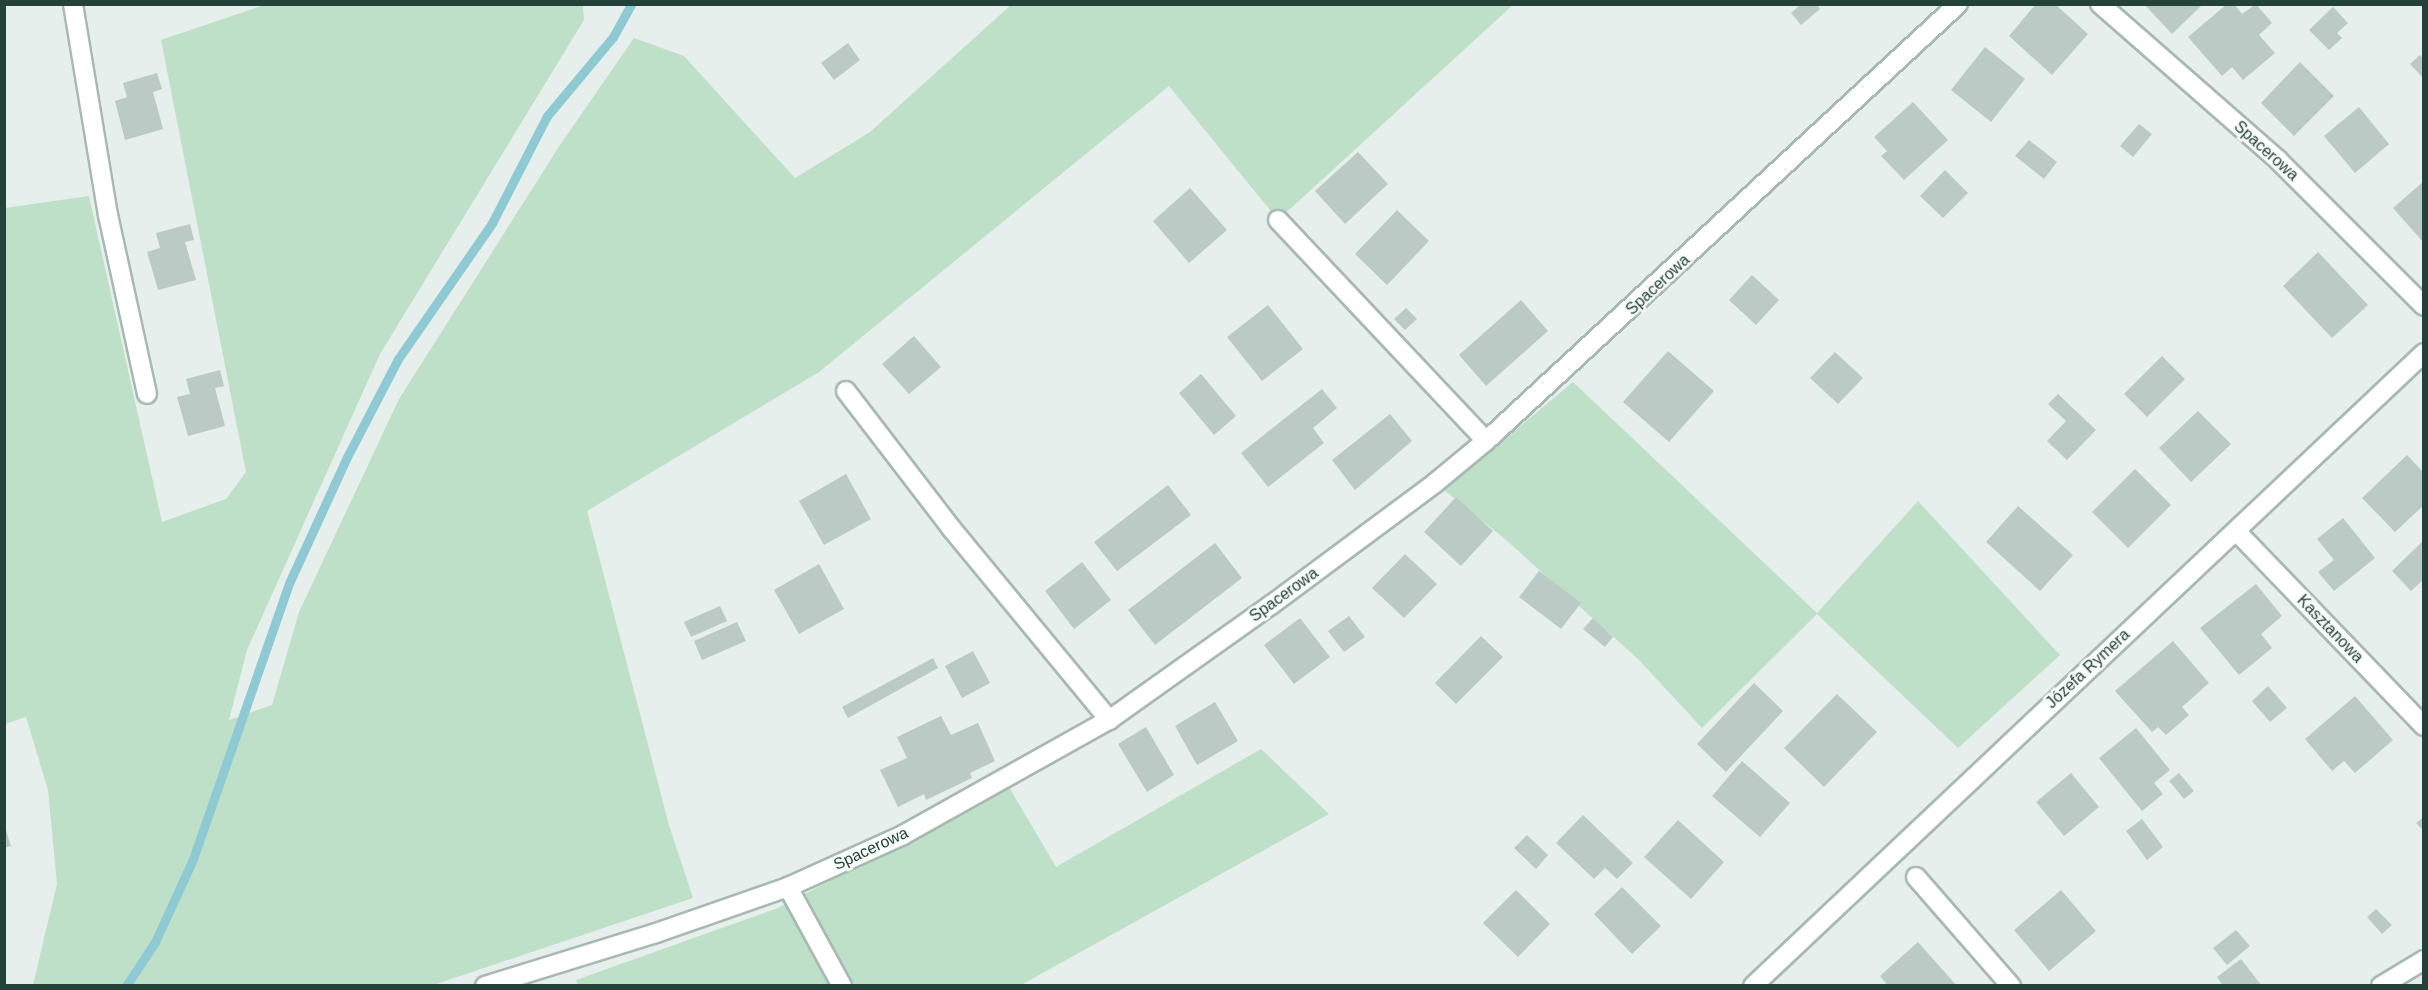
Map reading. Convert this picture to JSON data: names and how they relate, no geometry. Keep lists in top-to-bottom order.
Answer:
{
  "streets": {
    "street": ["Spacerowa", "Kasztanowa", "Józefa Rymera"]
  },
  "crossings": [
    ["Kasztanowa", "Józefa Rymera"]
  ]
}
